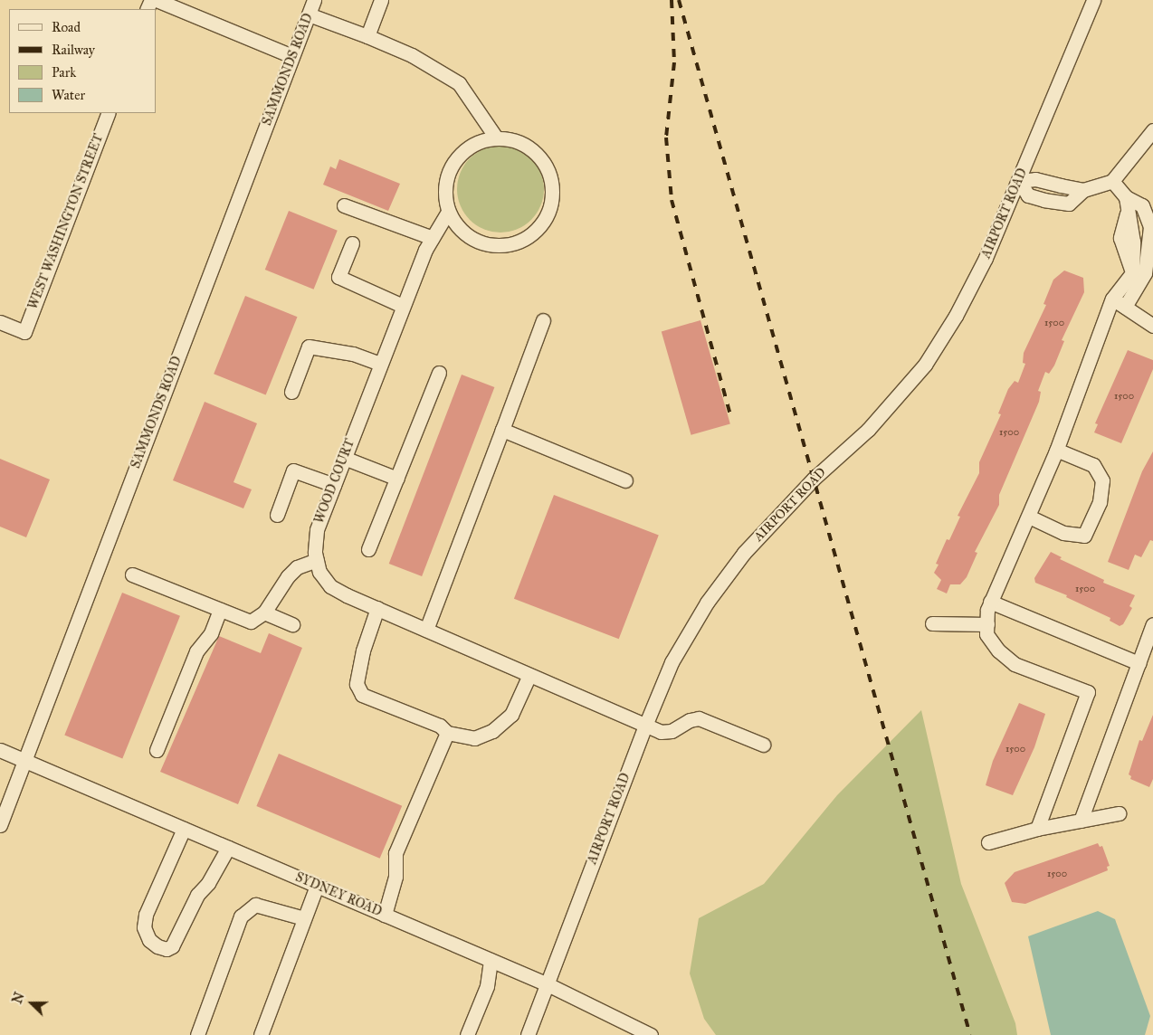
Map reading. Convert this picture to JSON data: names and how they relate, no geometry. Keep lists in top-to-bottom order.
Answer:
{
  "streets": {
    "street": [
      "SAMMONDS ROAD",
      "AIRPORT ROAD",
      "WEST WASHINGTON STREET",
      "WOOD COURT",
      "SYDNEY ROAD"
    ]
  },
  "crossings": [
    ["SAMMONDS ROAD", "SYDNEY ROAD"],
    ["AIRPORT ROAD", "WOOD COURT"],
    ["AIRPORT ROAD", "SYDNEY ROAD"]
  ],
  "house_numbers": [
    "1500",
    "1500",
    "1500",
    "1500",
    "1500",
    "1500"
  ],
  "legend": [
    "Road",
    "Railway",
    "Park",
    "Water"
  ],
  "north": "left"
}
